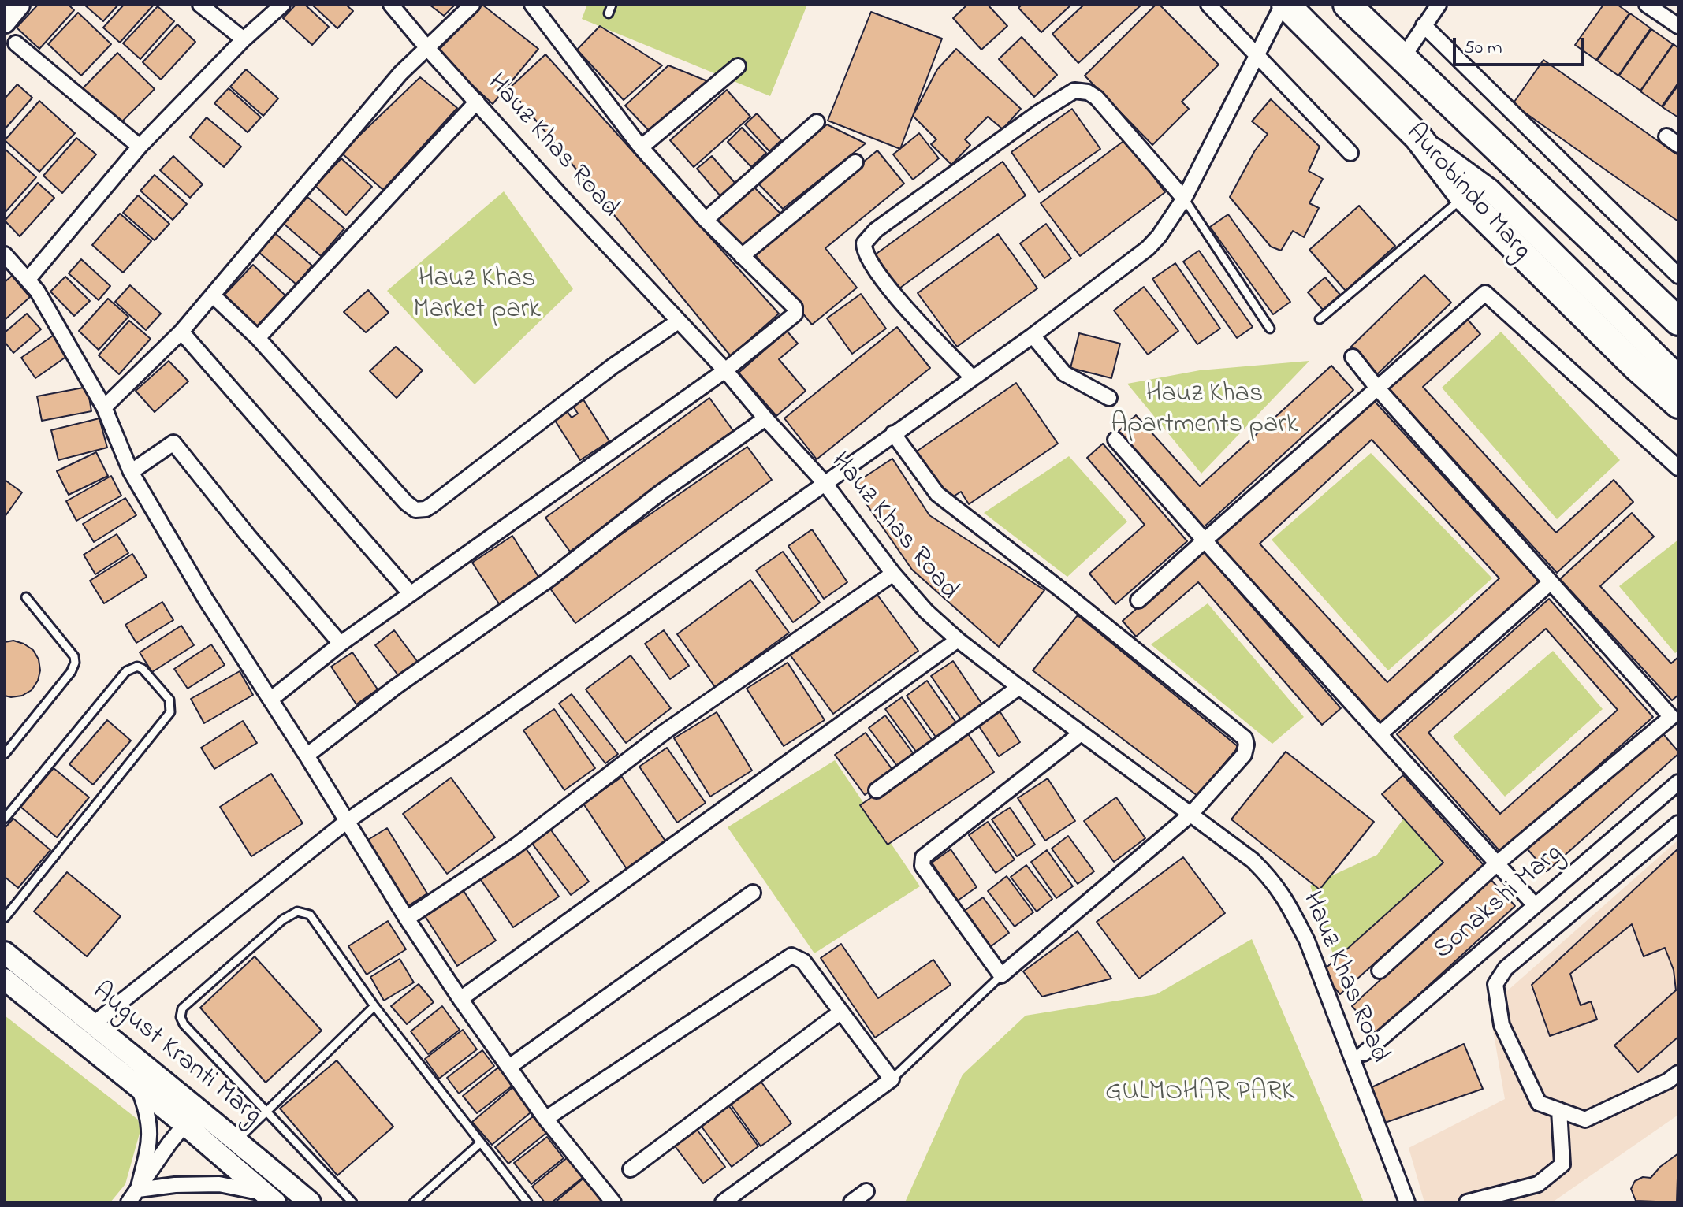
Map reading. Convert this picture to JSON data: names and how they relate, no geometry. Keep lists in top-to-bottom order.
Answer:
{
  "streets": {
    "highway": ["Aurobindo Marg"],
    "main road": ["August Kranti Marg"],
    "street": ["Hauz Khas Road", "Sonakshi Marg"]
  },
  "crossings": [
    ["Hauz Khas Road", "Sonakshi Marg"]
  ],
  "parks": ["Hauz Khas Market park", "Hauz Khas Apartments park", "GULMOHAR PARK"],
  "scale_bar": "50 m"
}
